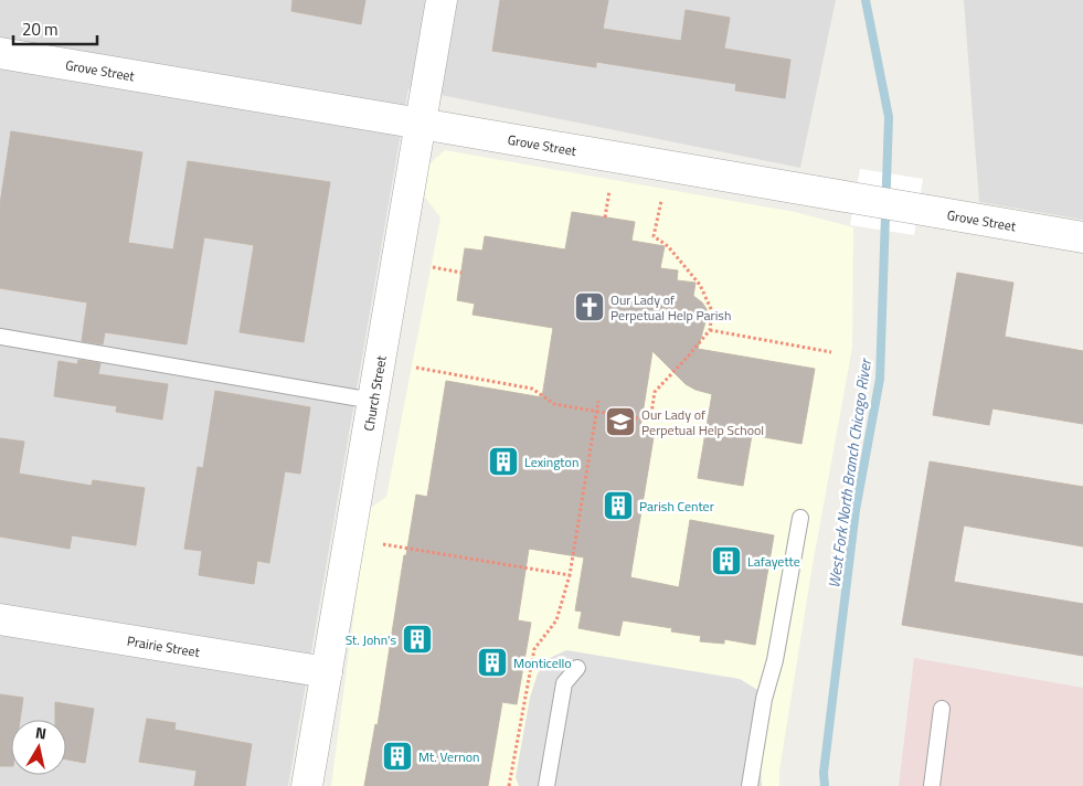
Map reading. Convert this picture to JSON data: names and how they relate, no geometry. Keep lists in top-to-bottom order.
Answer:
{
  "streets": {
    "street": ["Grove Street", "Church Street", "Prairie Street"]
  },
  "crossings": [
    ["Grove Street", "Church Street"],
    ["Church Street", "Prairie Street"]
  ],
  "water": ["West Fork North Branch Chicago River"],
  "places": {
    "church": ["Our Lady of Perpetual Help Parish"],
    "school or university": ["Our Lady of Perpetual Help School"],
    "building": [
      "Lexington",
      "Parish Center",
      "Lafayette",
      "St. John's",
      "Monticello",
      "Mt. Vernon"
    ]
  },
  "scale_bar": "20 m",
  "north": "top"
}
